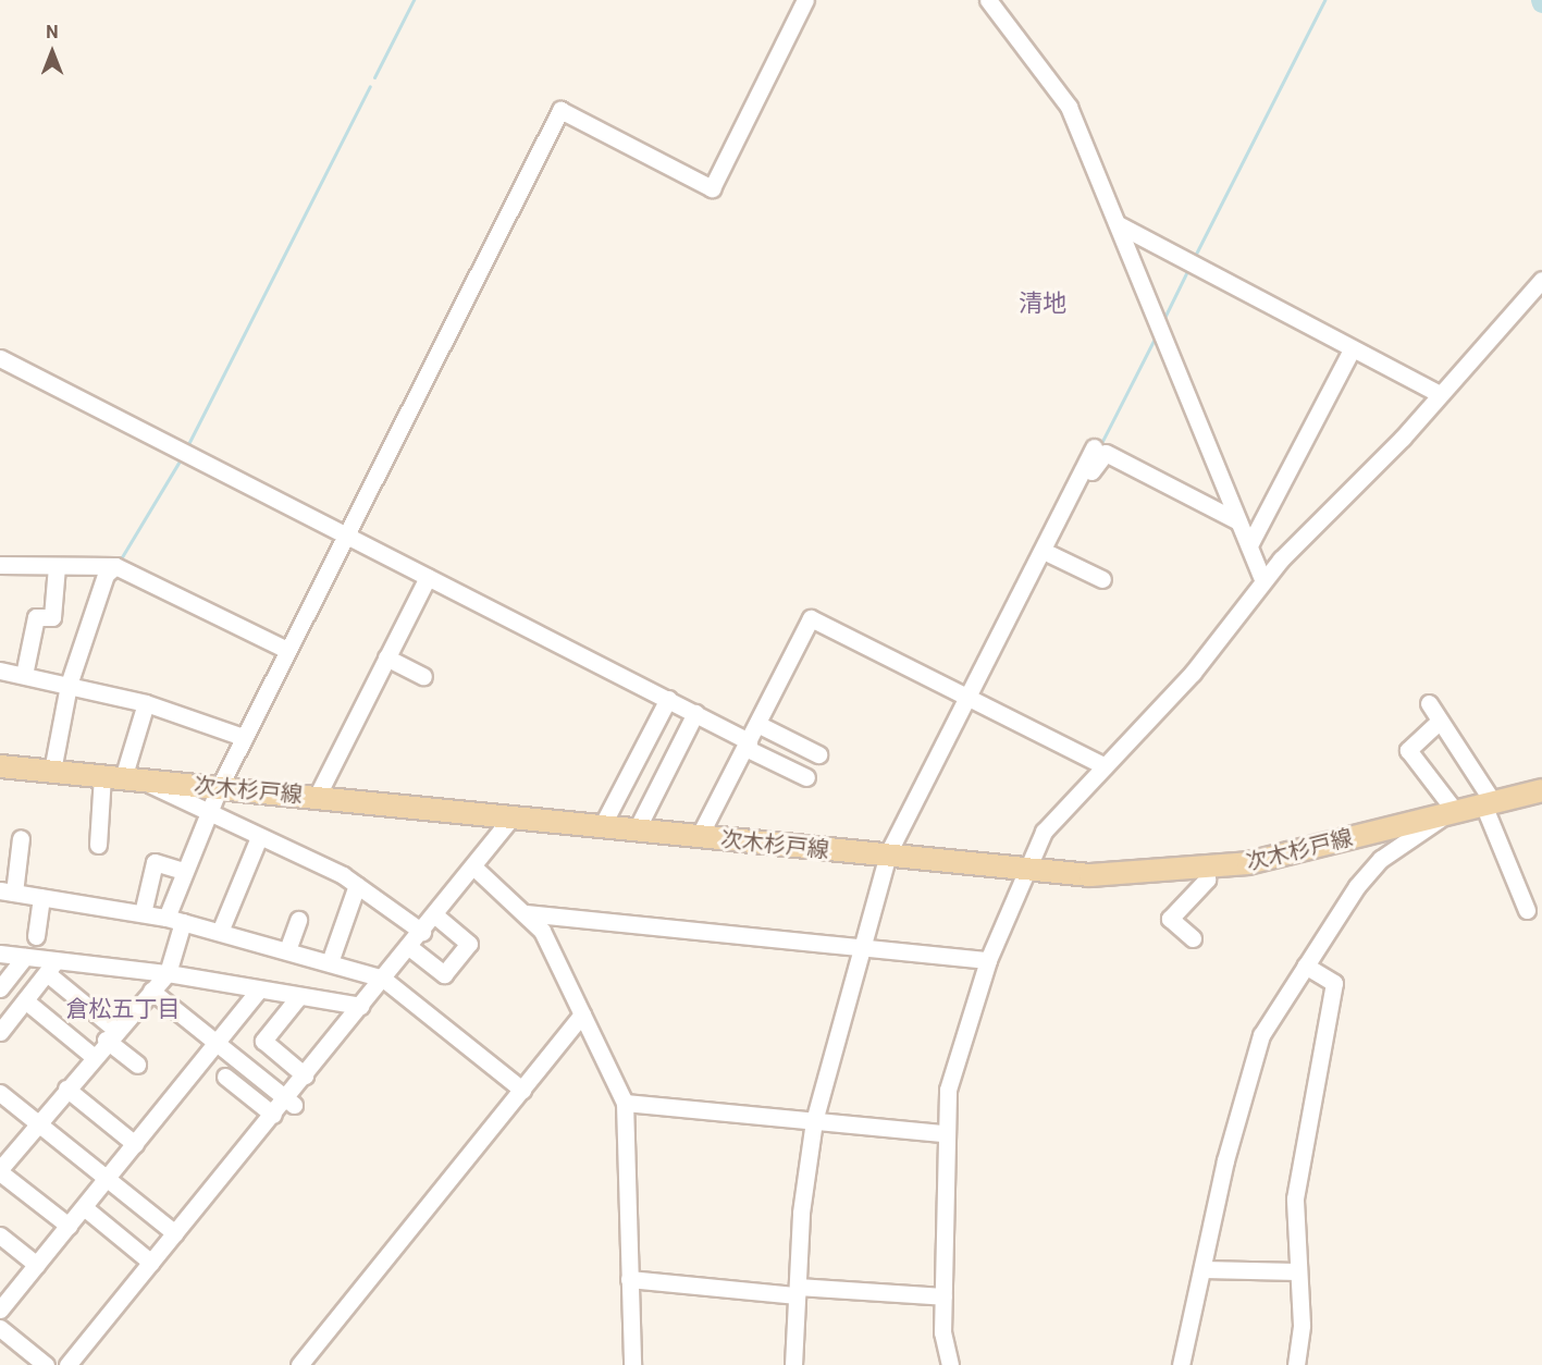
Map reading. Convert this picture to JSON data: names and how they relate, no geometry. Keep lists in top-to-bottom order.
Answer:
{
  "streets": {
    "main road": ["次木杉戸線"]
  },
  "districts": ["清地", "倉松五丁目"],
  "north": "top"
}
